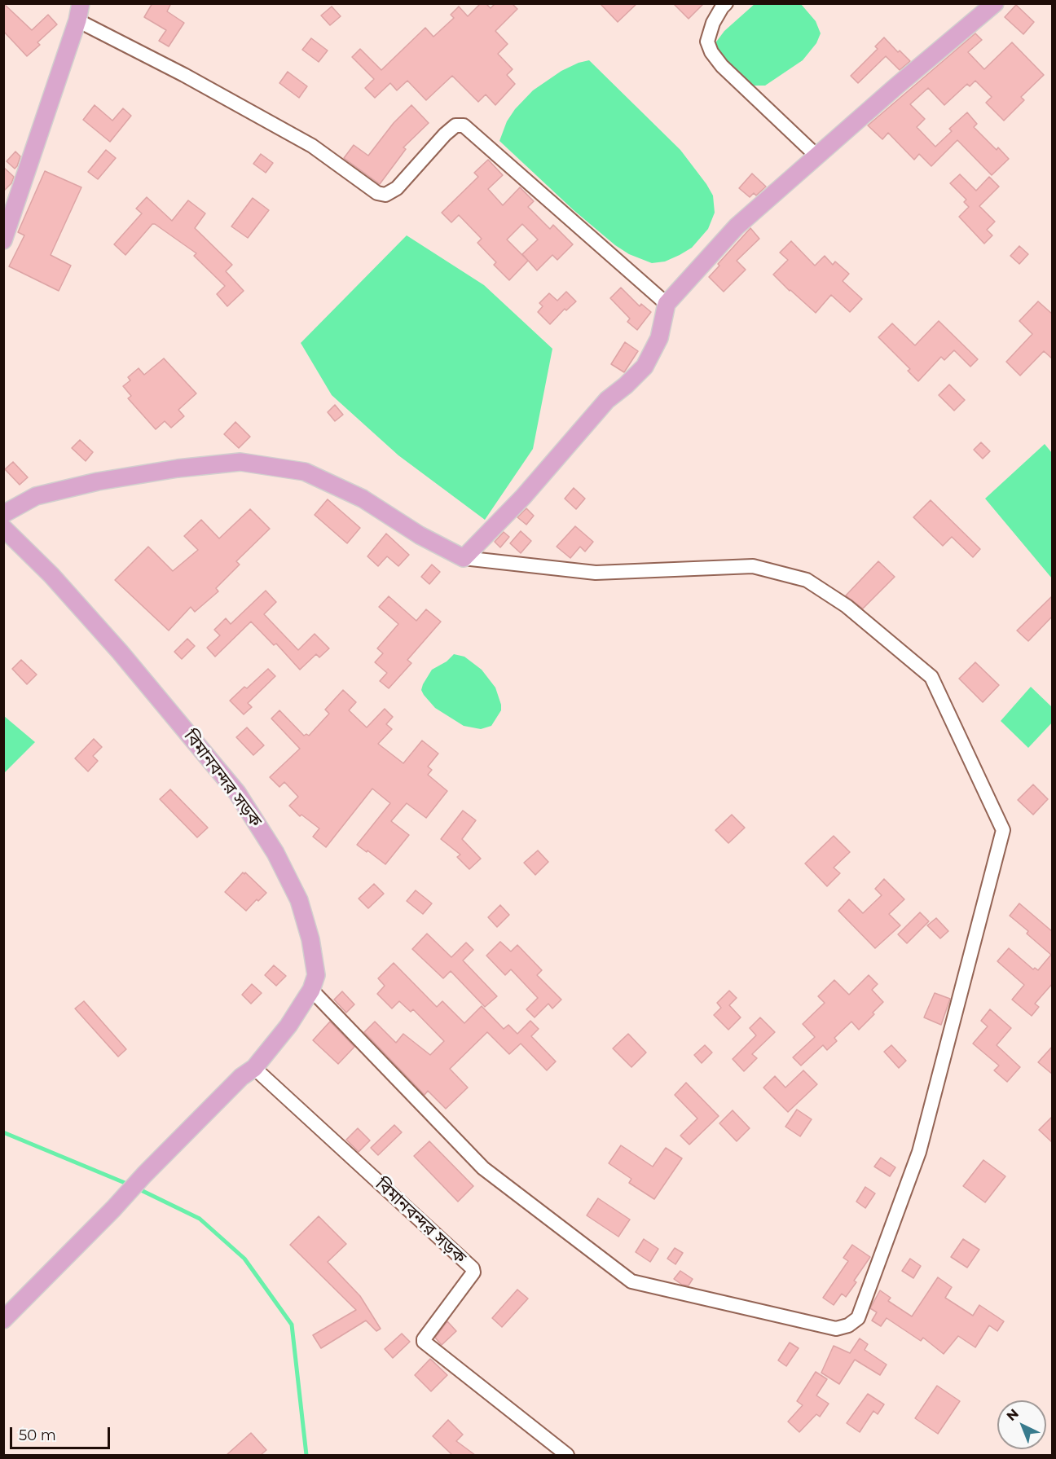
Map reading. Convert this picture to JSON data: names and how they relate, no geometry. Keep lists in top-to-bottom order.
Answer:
{
  "streets": {
    "main road": ["বিমানবন্দর সড়ক"]
  },
  "scale_bar": "50 m",
  "north": "top left"
}
